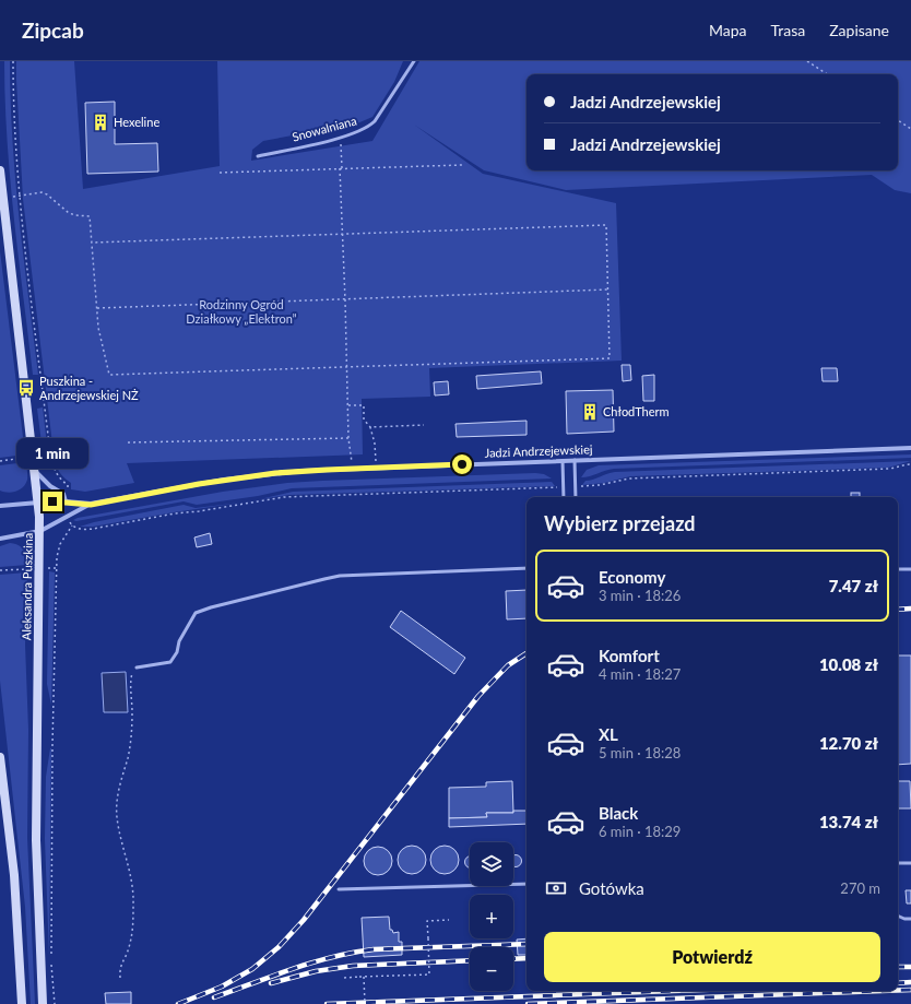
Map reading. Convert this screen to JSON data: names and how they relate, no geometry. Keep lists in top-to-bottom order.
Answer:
{
  "streets": {
    "main road": ["Aleksandra Puszkina"],
    "street": ["Jadzi Andrzejewskiej"],
    "lane": ["Snowalniana"]
  },
  "crossings": [
    ["Jadzi Andrzejewskiej", "Aleksandra Puszkina"]
  ],
  "parks": ["Rodzinny Ogród Działkowy „Elektron”"],
  "places": {
    "building": ["Hexeline", "ChłodTherm"],
    "bus stop": ["Puszkina - Andrzejewskiej NŻ"]
  },
  "page": {
    "header": "Zipcab",
    "nav": ["Mapa", "Trasa", "Zapisane"],
    "banner": ["Jadzi Andrzejewskiej", "Jadzi Andrzejewskiej"],
    "bubble": "1 min",
    "heading": "Wybierz przejazd",
    "list": [
      {
        "name": "Economy",
        "note": "3 min · 18:26",
        "value": "7.47 zł"
      },
      {
        "name": "Komfort",
        "note": "4 min · 18:27",
        "value": "10.08 zł"
      },
      {
        "name": "XL",
        "note": "5 min · 18:28",
        "value": "12.70 zł"
      },
      {
        "name": "Black",
        "note": "6 min · 18:29",
        "value": "13.74 zł"
      }
    ],
    "map_buttons": ["+", "−"],
    "pay": ["Gotówka", "270 m"],
    "buttons": "Potwierdź"
  }
}
